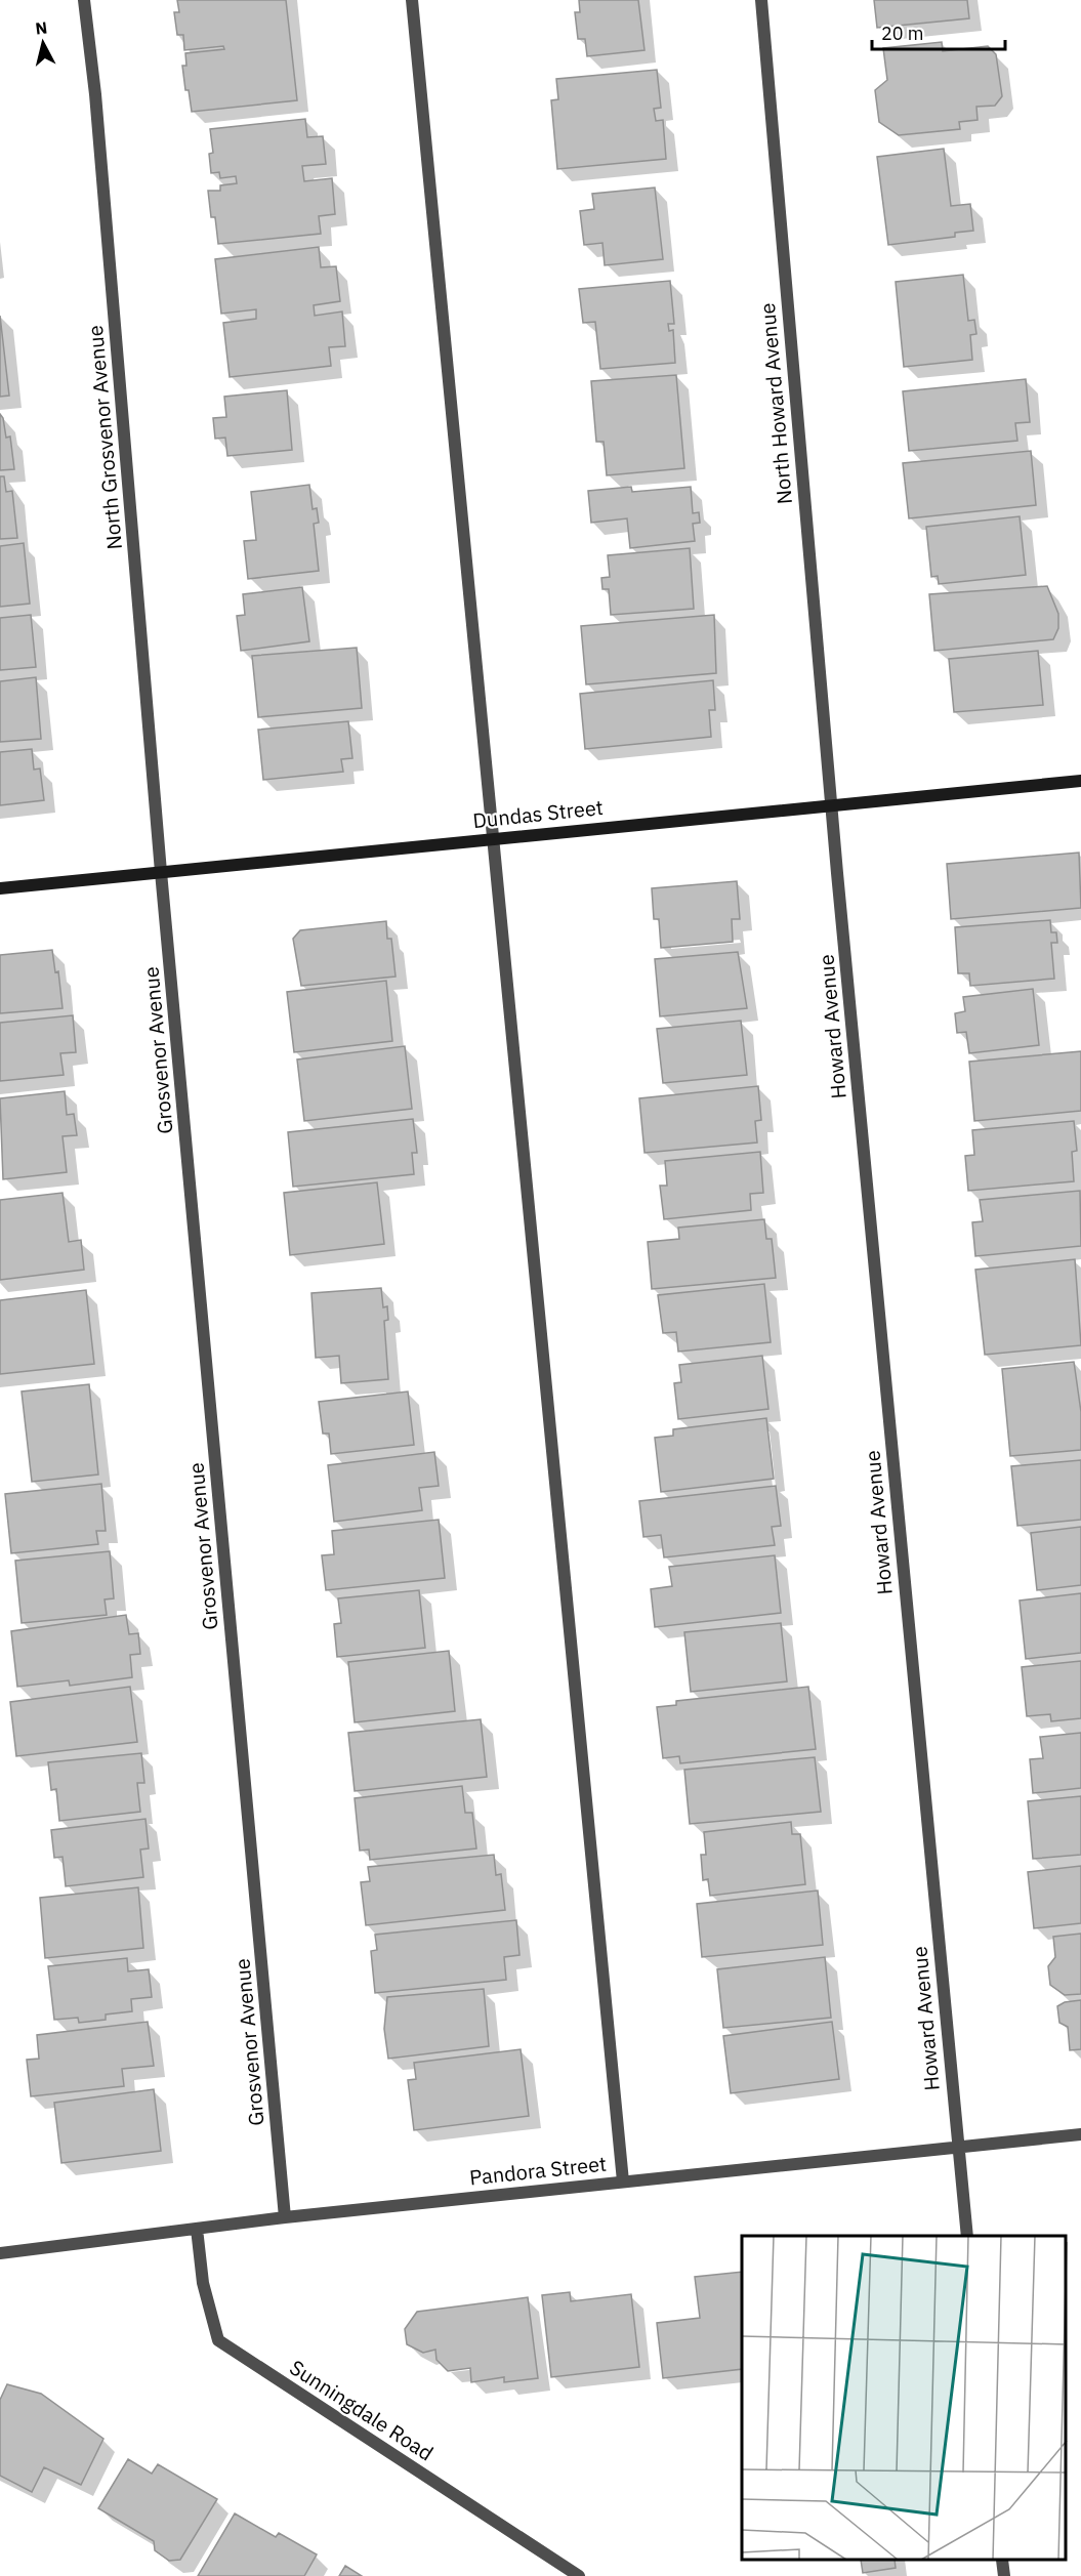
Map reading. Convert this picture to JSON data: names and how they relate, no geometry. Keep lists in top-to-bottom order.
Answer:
{
  "streets": {
    "street": [
      "North Howard Avenue",
      "North Grosvenor Avenue",
      "Dundas Street",
      "Howard Avenue",
      "Grosvenor Avenue",
      "Pandora Street",
      "Sunningdale Road"
    ]
  },
  "crossings": [
    ["North Howard Avenue", "Dundas Street"],
    ["North Howard Avenue", "Howard Avenue"],
    ["North Grosvenor Avenue", "Dundas Street"],
    ["North Grosvenor Avenue", "Grosvenor Avenue"],
    ["Dundas Street", "Howard Avenue"],
    ["Dundas Street", "Grosvenor Avenue"],
    ["Howard Avenue", "Pandora Street"],
    ["Grosvenor Avenue", "Pandora Street"],
    ["Pandora Street", "Sunningdale Road"]
  ],
  "scale_bar": "20 m",
  "north": "top"
}
